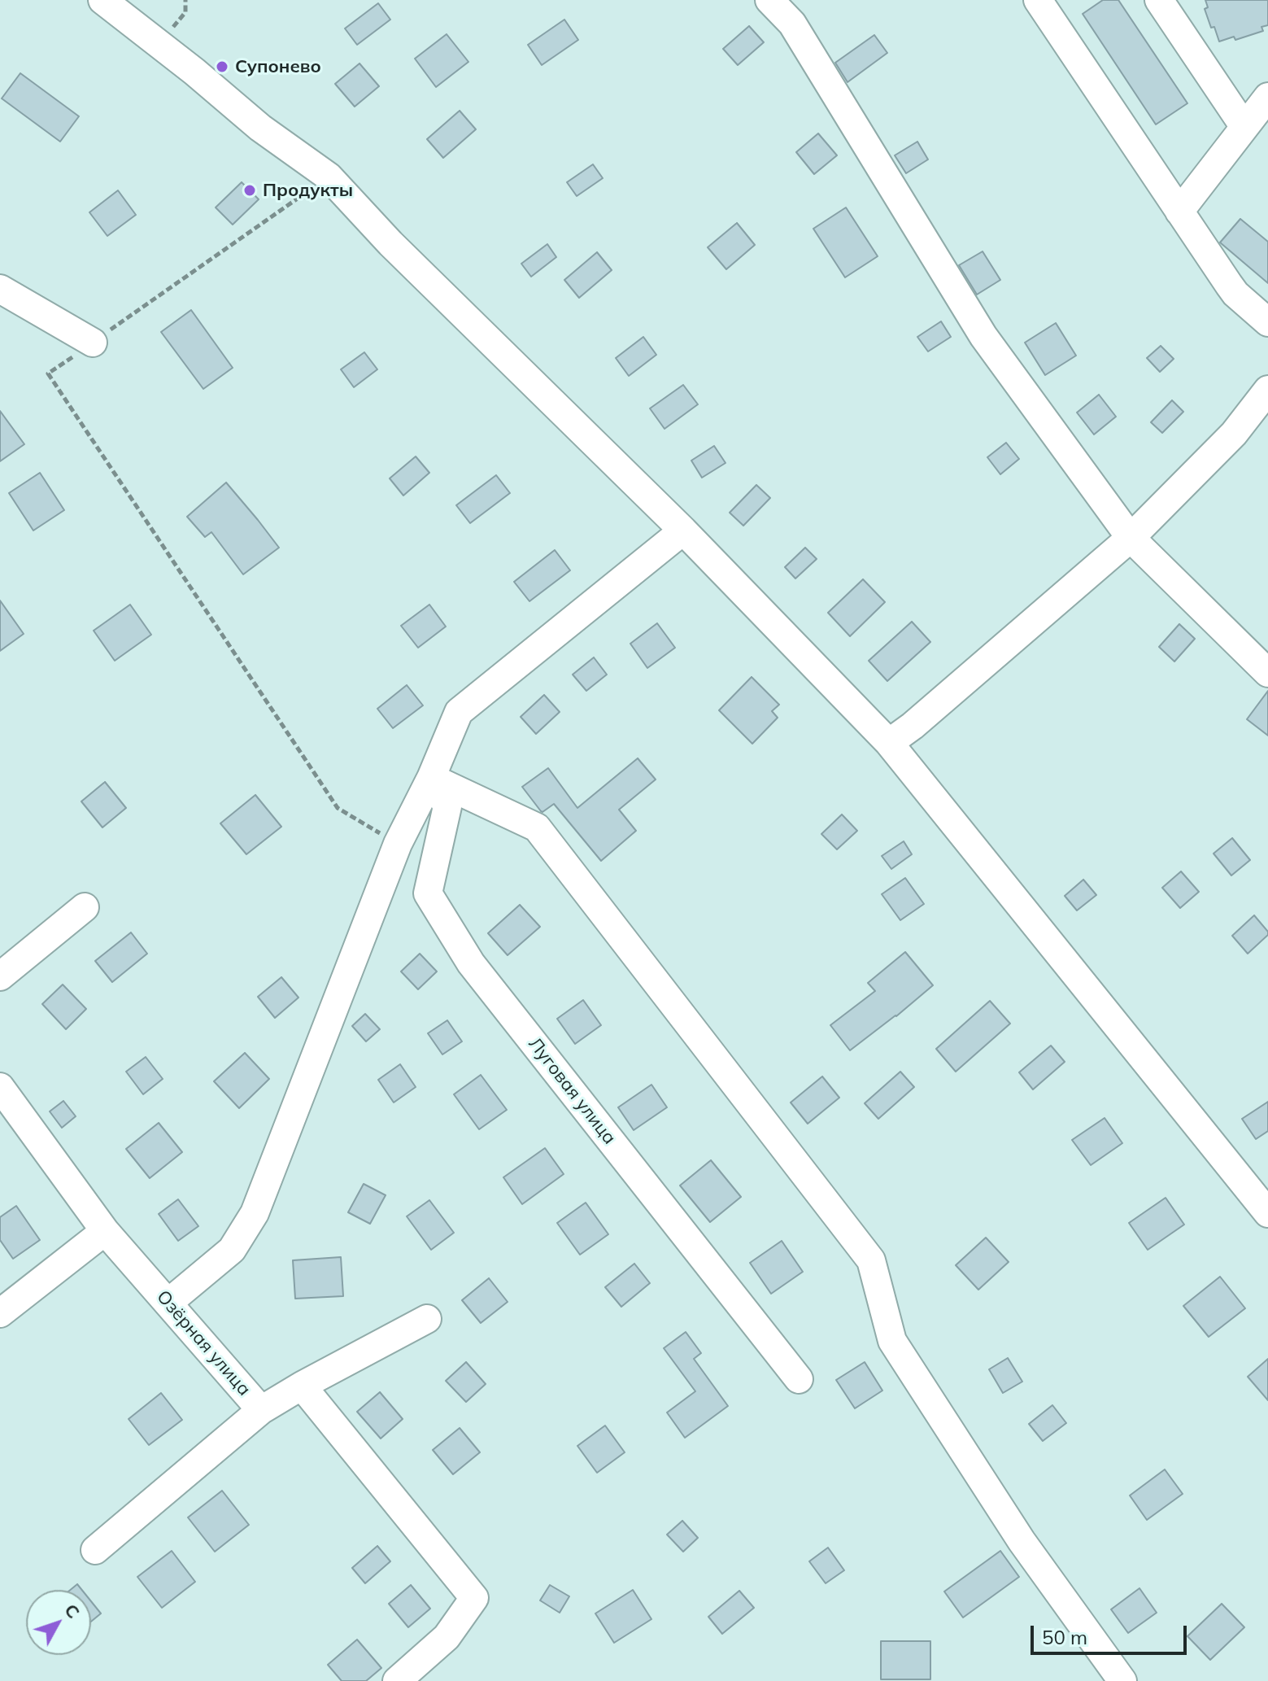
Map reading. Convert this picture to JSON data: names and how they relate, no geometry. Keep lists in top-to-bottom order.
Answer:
{
  "streets": {
    "street": ["Луговая улица", "Озёрная улица"]
  },
  "places": ["Супонево", "Продукты"],
  "scale_bar": "50 m",
  "north": "top right"
}
